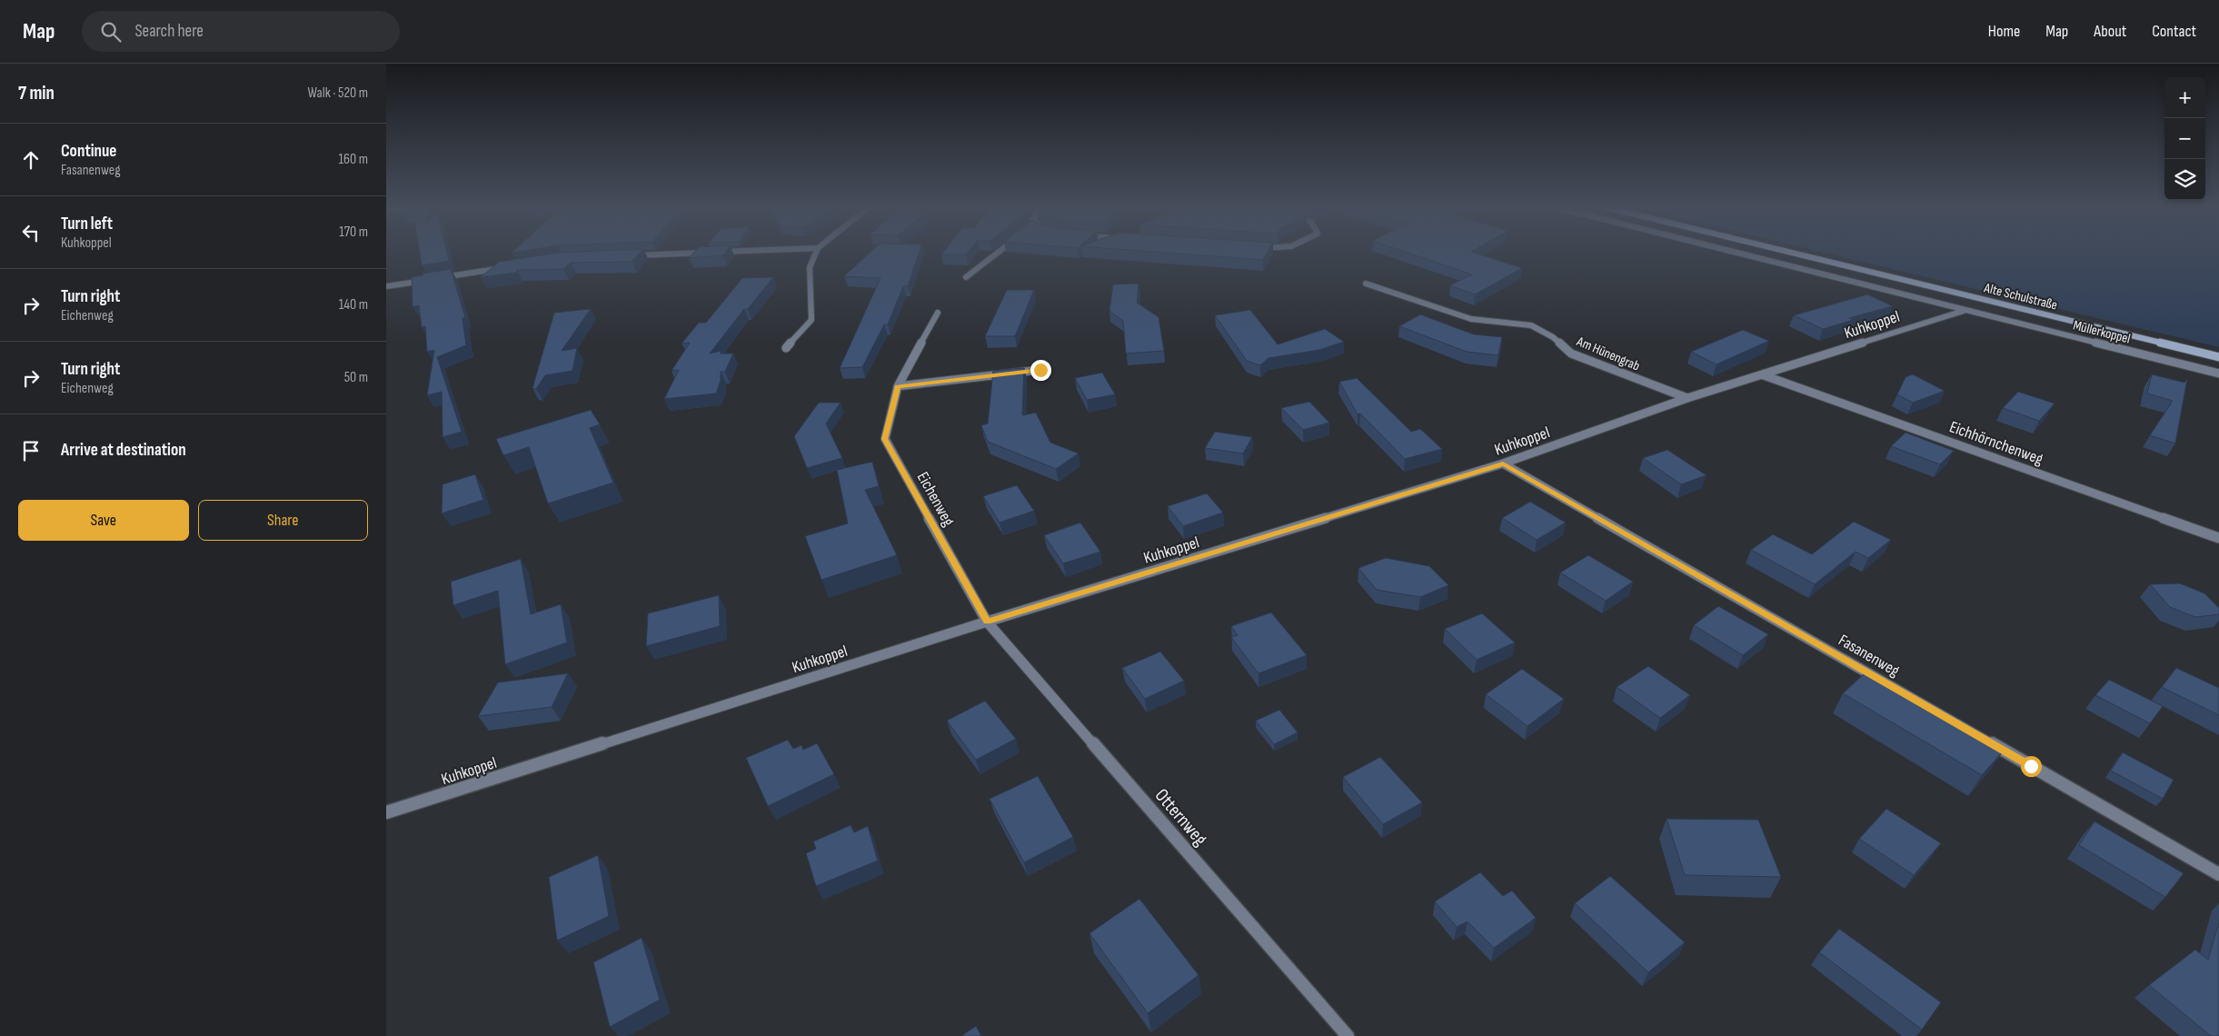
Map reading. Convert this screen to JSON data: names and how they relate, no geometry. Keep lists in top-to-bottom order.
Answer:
{
  "streets": {
    "main road": ["Alte Schulstraße"],
    "street": [
      "Kuhkoppel",
      "Müllerkoppel",
      "Am Hünengrab",
      "Eichhörnchenweg",
      "Eichenweg",
      "Fasanenweg",
      "Otternweg"
    ]
  },
  "crossings": [
    ["Kuhkoppel", "Müllerkoppel"],
    ["Kuhkoppel", "Am Hünengrab"],
    ["Kuhkoppel", "Eichhörnchenweg"],
    ["Kuhkoppel", "Eichenweg"],
    ["Kuhkoppel", "Fasanenweg"],
    ["Kuhkoppel", "Otternweg"],
    ["Eichenweg", "Otternweg"]
  ],
  "page": {
    "header": "Map",
    "search": "Search here",
    "nav": [
      "Home",
      "Map",
      "About",
      "Contact"
    ],
    "heading": ["7 min", "Walk · 520 m"],
    "map_buttons": ["+", "−"],
    "list": [
      ["Continue", "Fasanenweg", "160 m"],
      ["Turn left", "Kuhkoppel", "170 m"],
      ["Turn right", "Eichenweg", "140 m"],
      ["Turn right", "Eichenweg", "50 m"],
      "Arrive at destination"
    ],
    "buttons": ["Save", "Share"]
  }
}
